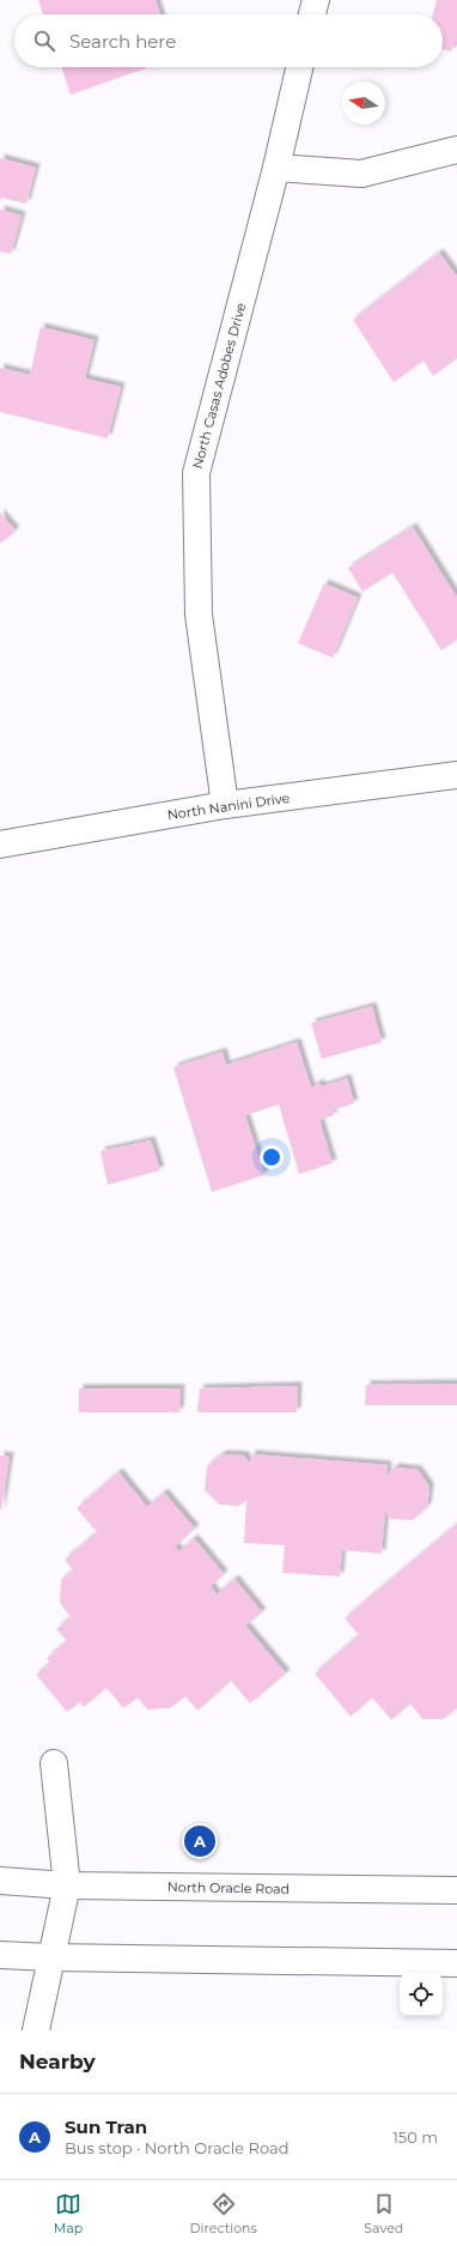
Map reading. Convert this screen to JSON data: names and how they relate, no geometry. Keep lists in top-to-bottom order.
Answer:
{
  "streets": {
    "main road": ["North Casas Adobes Drive", "North Nanini Drive", "North Oracle Road"]
  },
  "crossings": [
    ["North Casas Adobes Drive", "North Nanini Drive"]
  ],
  "north": "left",
  "page": {
    "search": "Search here",
    "pins": "A",
    "heading": "Nearby",
    "list": [
      {
        "mark": "A",
        "name": "Sun Tran",
        "note": "Bus stop · North Oracle Road",
        "value": "150 m"
      }
    ],
    "nav": ["Map", "Directions", "Saved"]
  }
}
